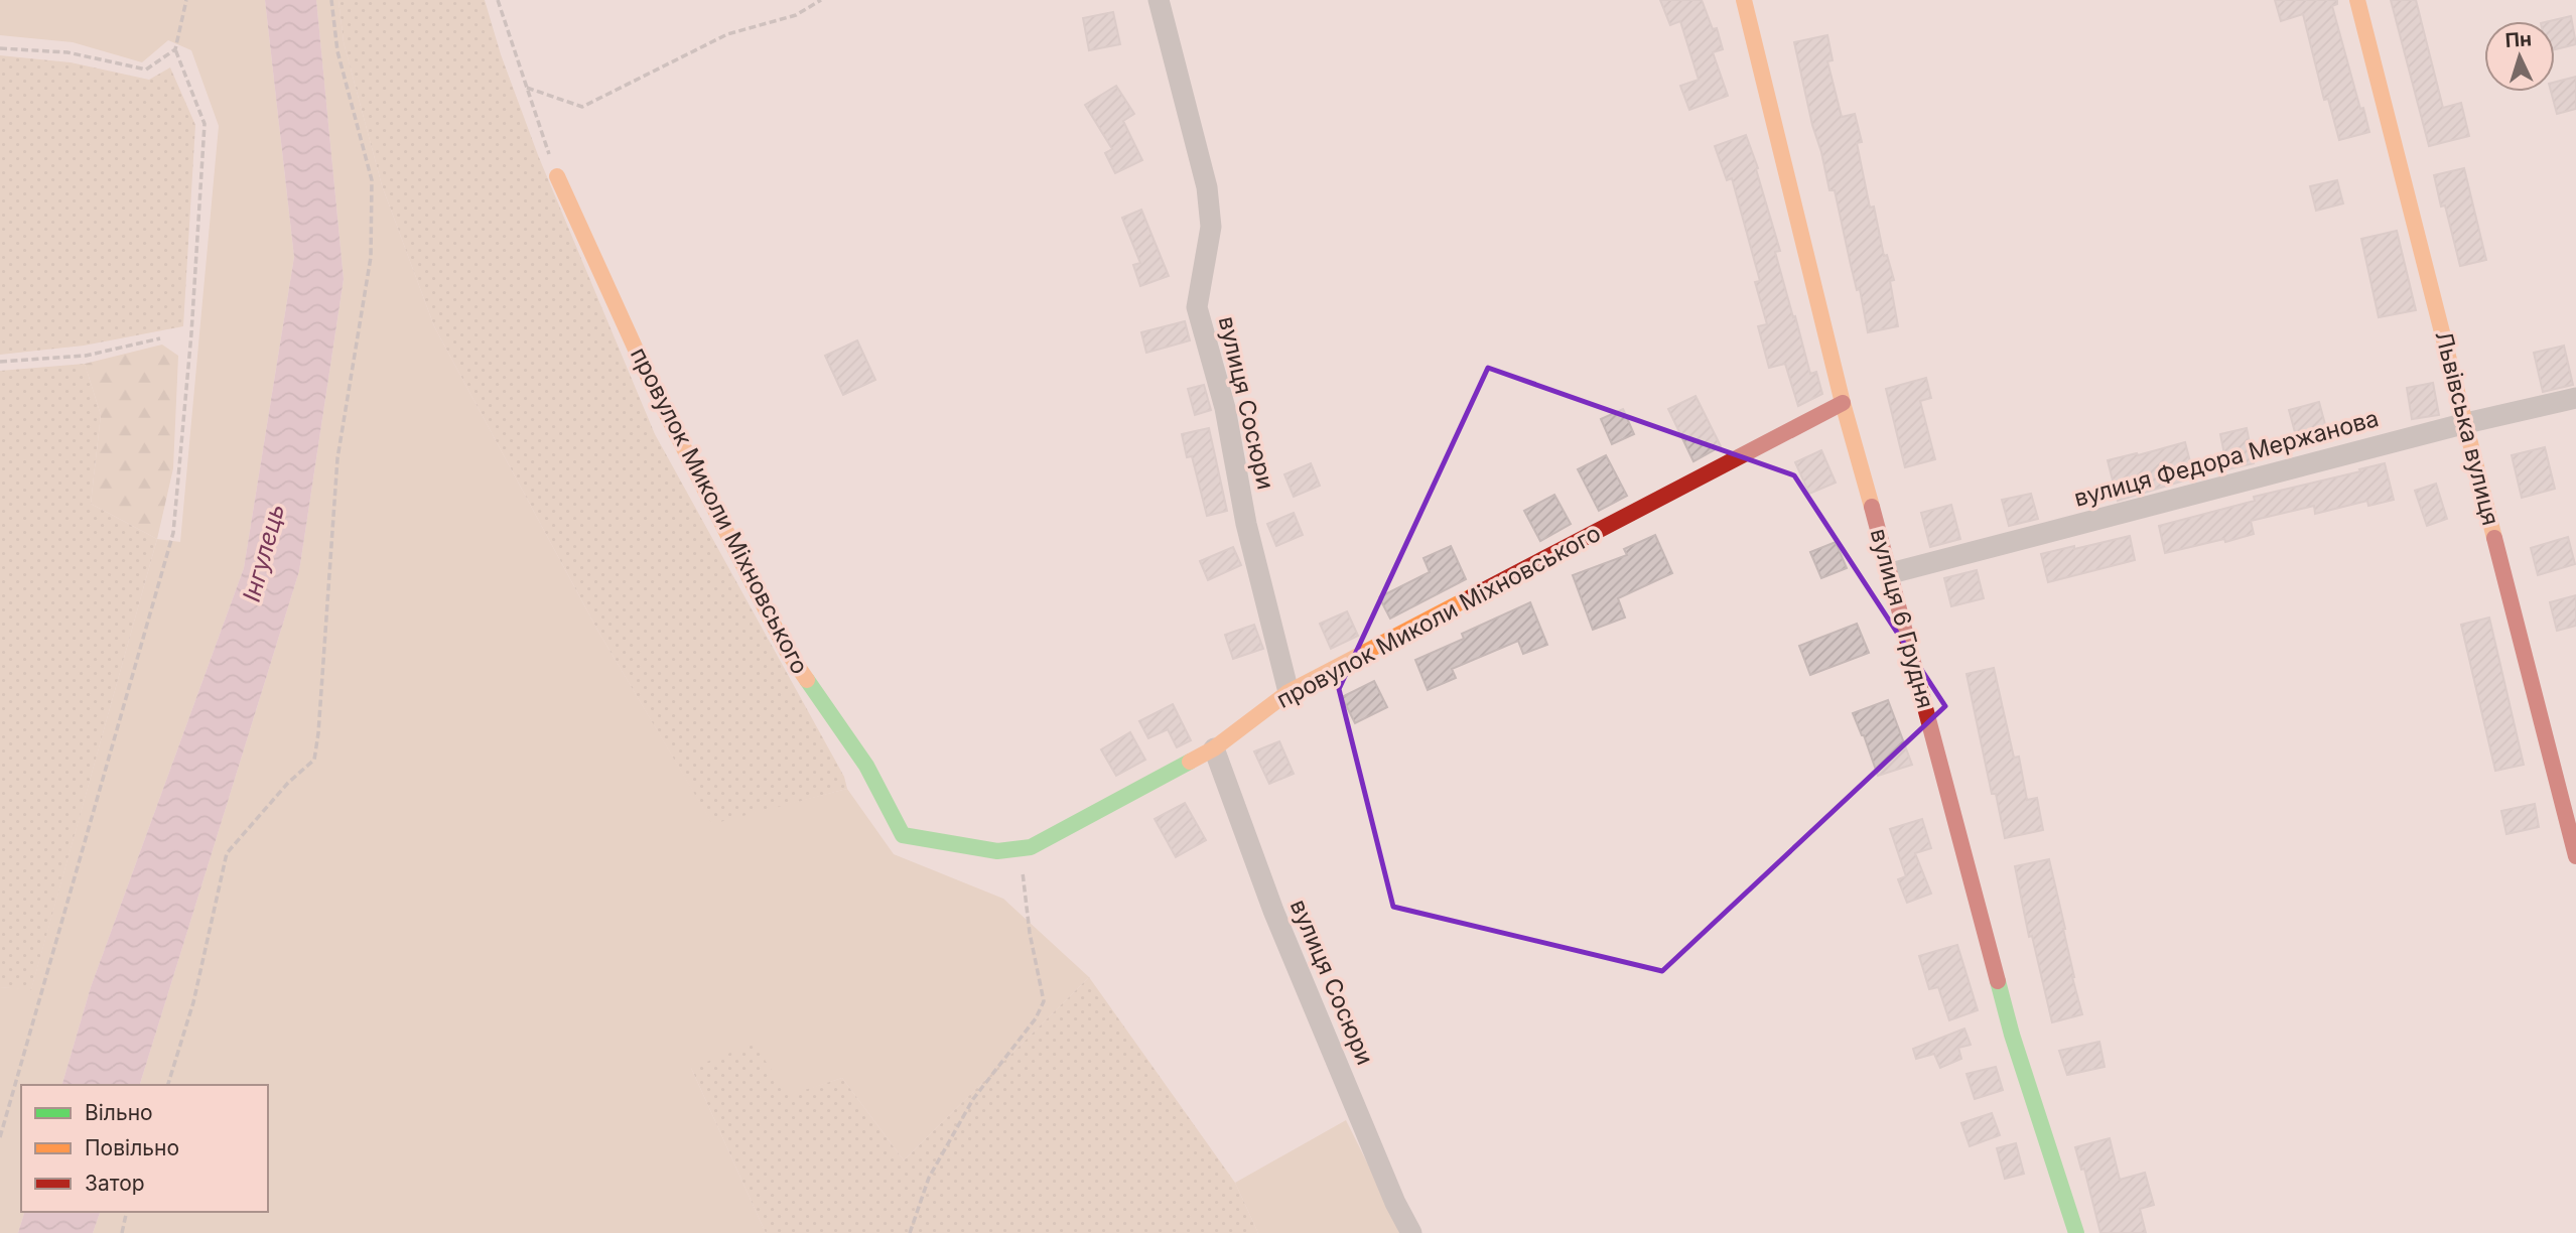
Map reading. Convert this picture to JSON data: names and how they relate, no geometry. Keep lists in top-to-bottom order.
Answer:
{
  "streets": {
    "street": [
      "вулиця Сосюри",
      "Львівська вулиця",
      "вулиця Федора Мержанова",
      "провулок Миколи Міхновського",
      "вулиця 6 Грудня"
    ]
  },
  "crossings": [
    ["вулиця Сосюри", "провулок Миколи Міхновського"],
    ["Львівська вулиця", "вулиця Федора Мержанова"],
    ["вулиця Федора Мержанова", "вулиця 6 Грудня"],
    ["провулок Миколи Міхновського", "вулиця 6 Грудня"]
  ],
  "water": ["Інгулець"],
  "legend": ["Вільно", "Повільно", "Затор"],
  "north": "top"
}
